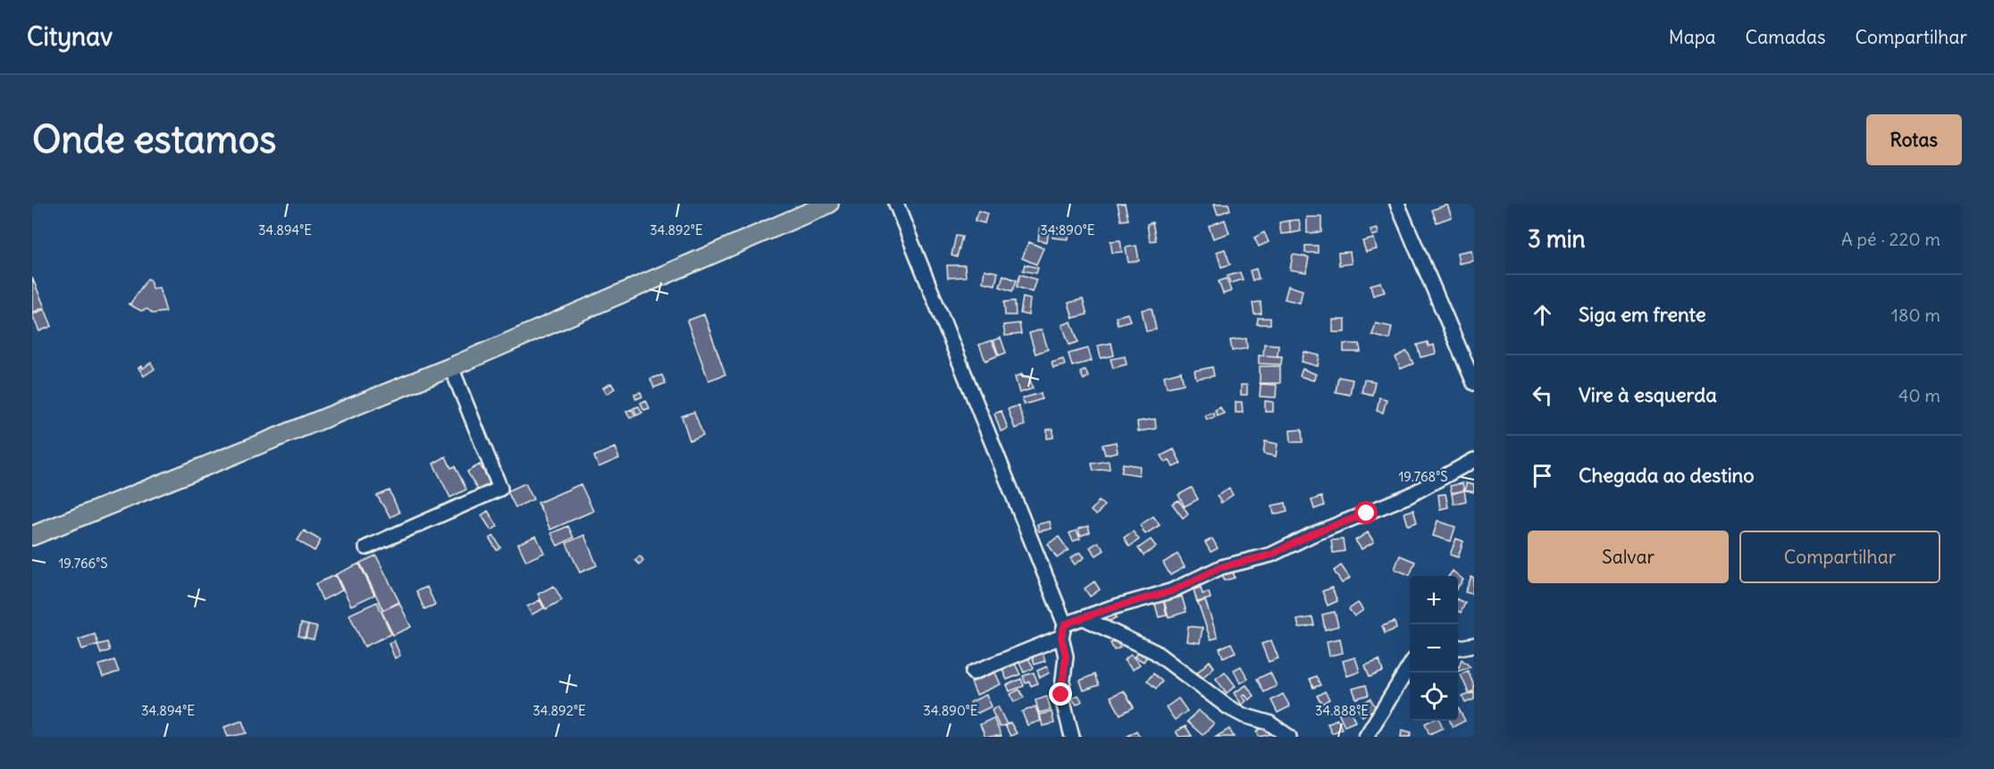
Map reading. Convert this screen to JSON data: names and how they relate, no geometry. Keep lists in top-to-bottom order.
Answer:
{
  "page": {
    "header": "Citynav",
    "nav": ["Mapa", "Camadas", "Compartilhar"],
    "buttons": [
      "Rotas",
      ["Salvar", "Compartilhar"]
    ],
    "title": "Onde estamos",
    "heading": ["3 min", "A pé · 220 m"],
    "list": [
      ["Siga em frente", "180 m"],
      ["Vire à esquerda", "40 m"],
      "Chegada ao destino"
    ],
    "map_buttons": ["+", "−"]
  },
  "coordinates": [
    "34.894°E",
    "34.892°E",
    "34.890°E",
    "19.768°S",
    "19.766°S",
    "34.888°E"
  ]
}
